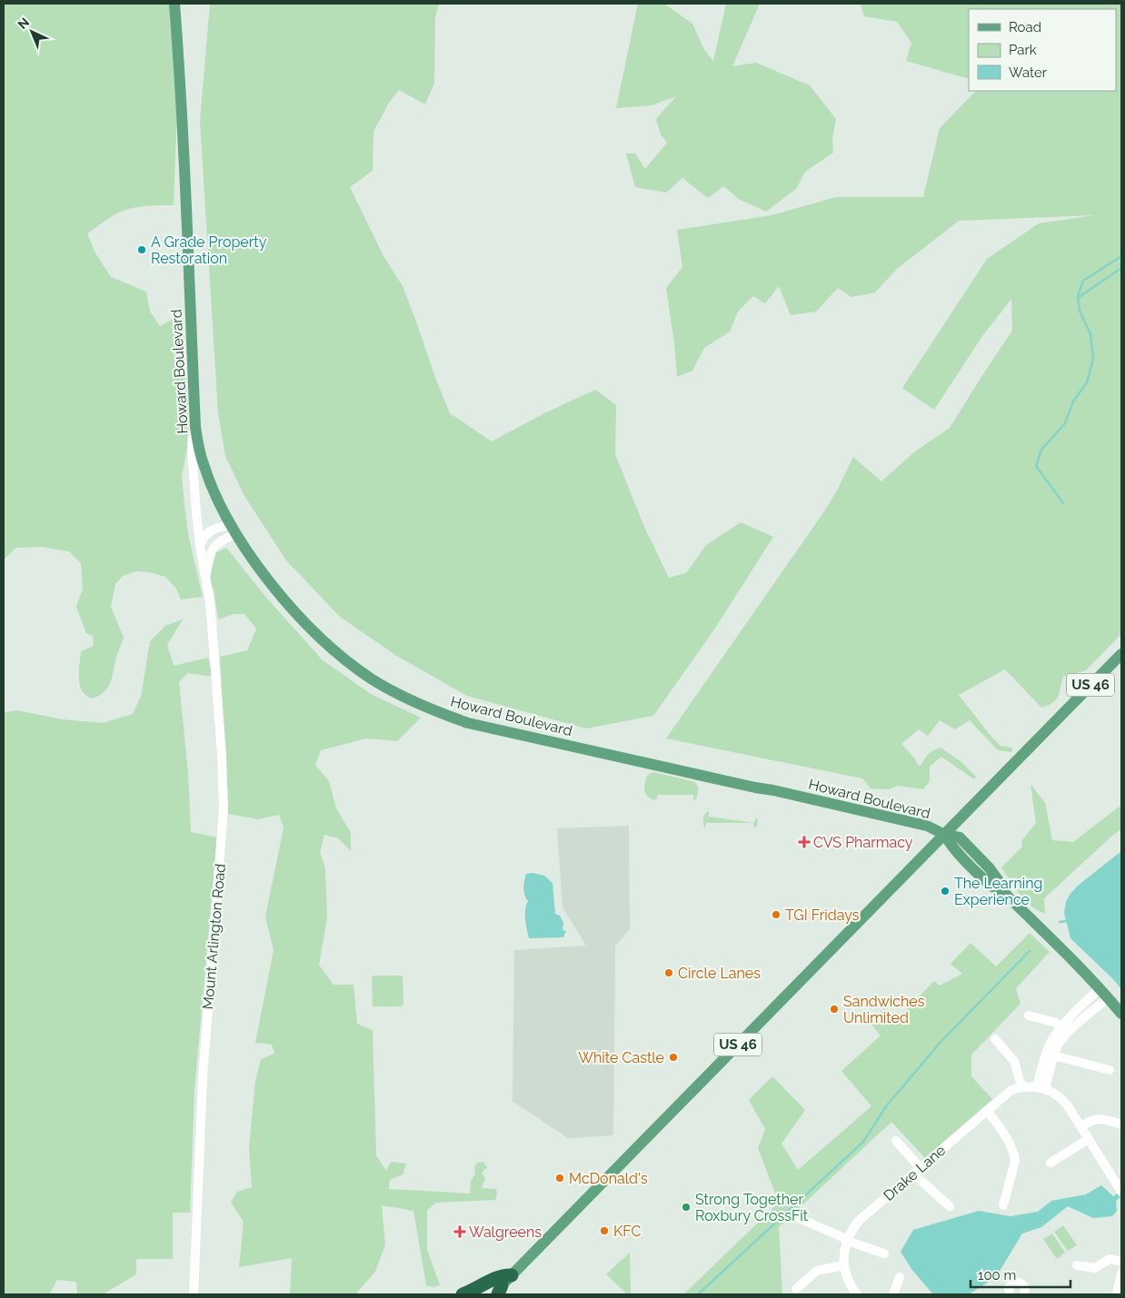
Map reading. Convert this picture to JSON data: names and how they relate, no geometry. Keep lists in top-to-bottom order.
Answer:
{
  "streets": {
    "highway": ["US 46"],
    "main road": ["Howard Boulevard"],
    "street": ["Mount Arlington Road", "Drake Lane"]
  },
  "crossings": [
    ["Howard Boulevard", "US 46"],
    ["Howard Boulevard", "Mount Arlington Road"]
  ],
  "places": {
    "other": [
      "A Grade Property Restoration",
      "The Learning Experience",
      "TGI Fridays",
      "Circle Lanes",
      "Sandwiches Unlimited",
      "White Castle",
      "McDonald's",
      "Strong Together Roxbury CrossFit",
      "KFC"
    ],
    "health": ["CVS Pharmacy", "Walgreens"]
  },
  "legend": ["Road", "Park", "Water"],
  "scale_bar": "100 m",
  "north": "top left"
}
